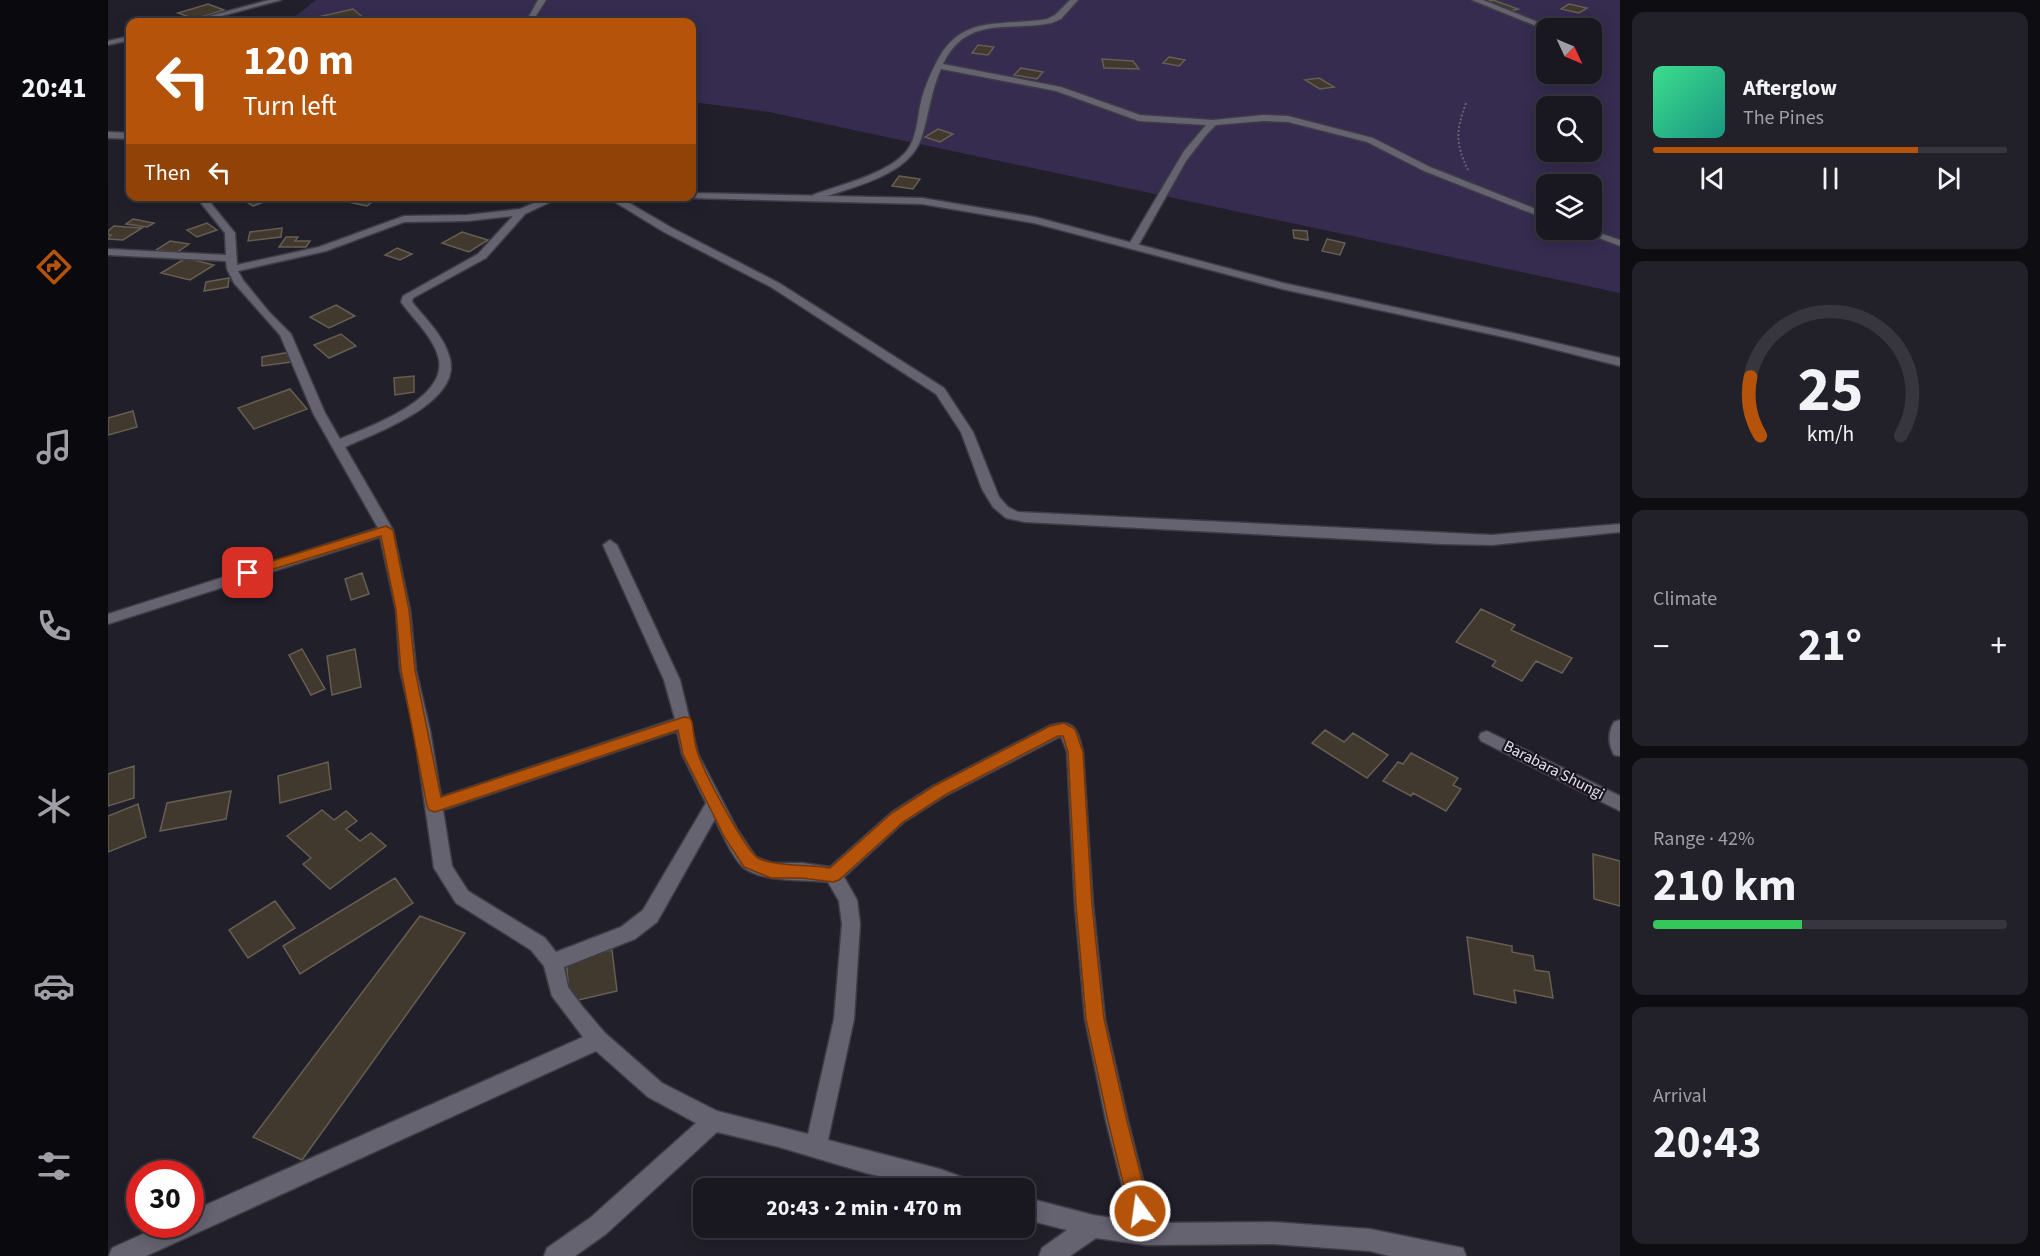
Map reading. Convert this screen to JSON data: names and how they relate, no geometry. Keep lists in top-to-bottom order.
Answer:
{
  "streets": {
    "street": ["Barabara Shungi"]
  },
  "north": "bottom right",
  "page": {
    "tabs": "20:41",
    "turn": ["120 m", "Turn left"],
    "song": ["Afterglow", "The Pines"],
    "then": "Then",
    "tile": [
      "Climate",
      ["Range · 42%", "210 km"],
      ["Arrival", "20:43"]
    ],
    "heat": ["−", "21°", "+"],
    "limit": "30",
    "trip": "20:43 · 2 min · 470 m",
    "gauge": ["25", "km/h"]
  }
}
